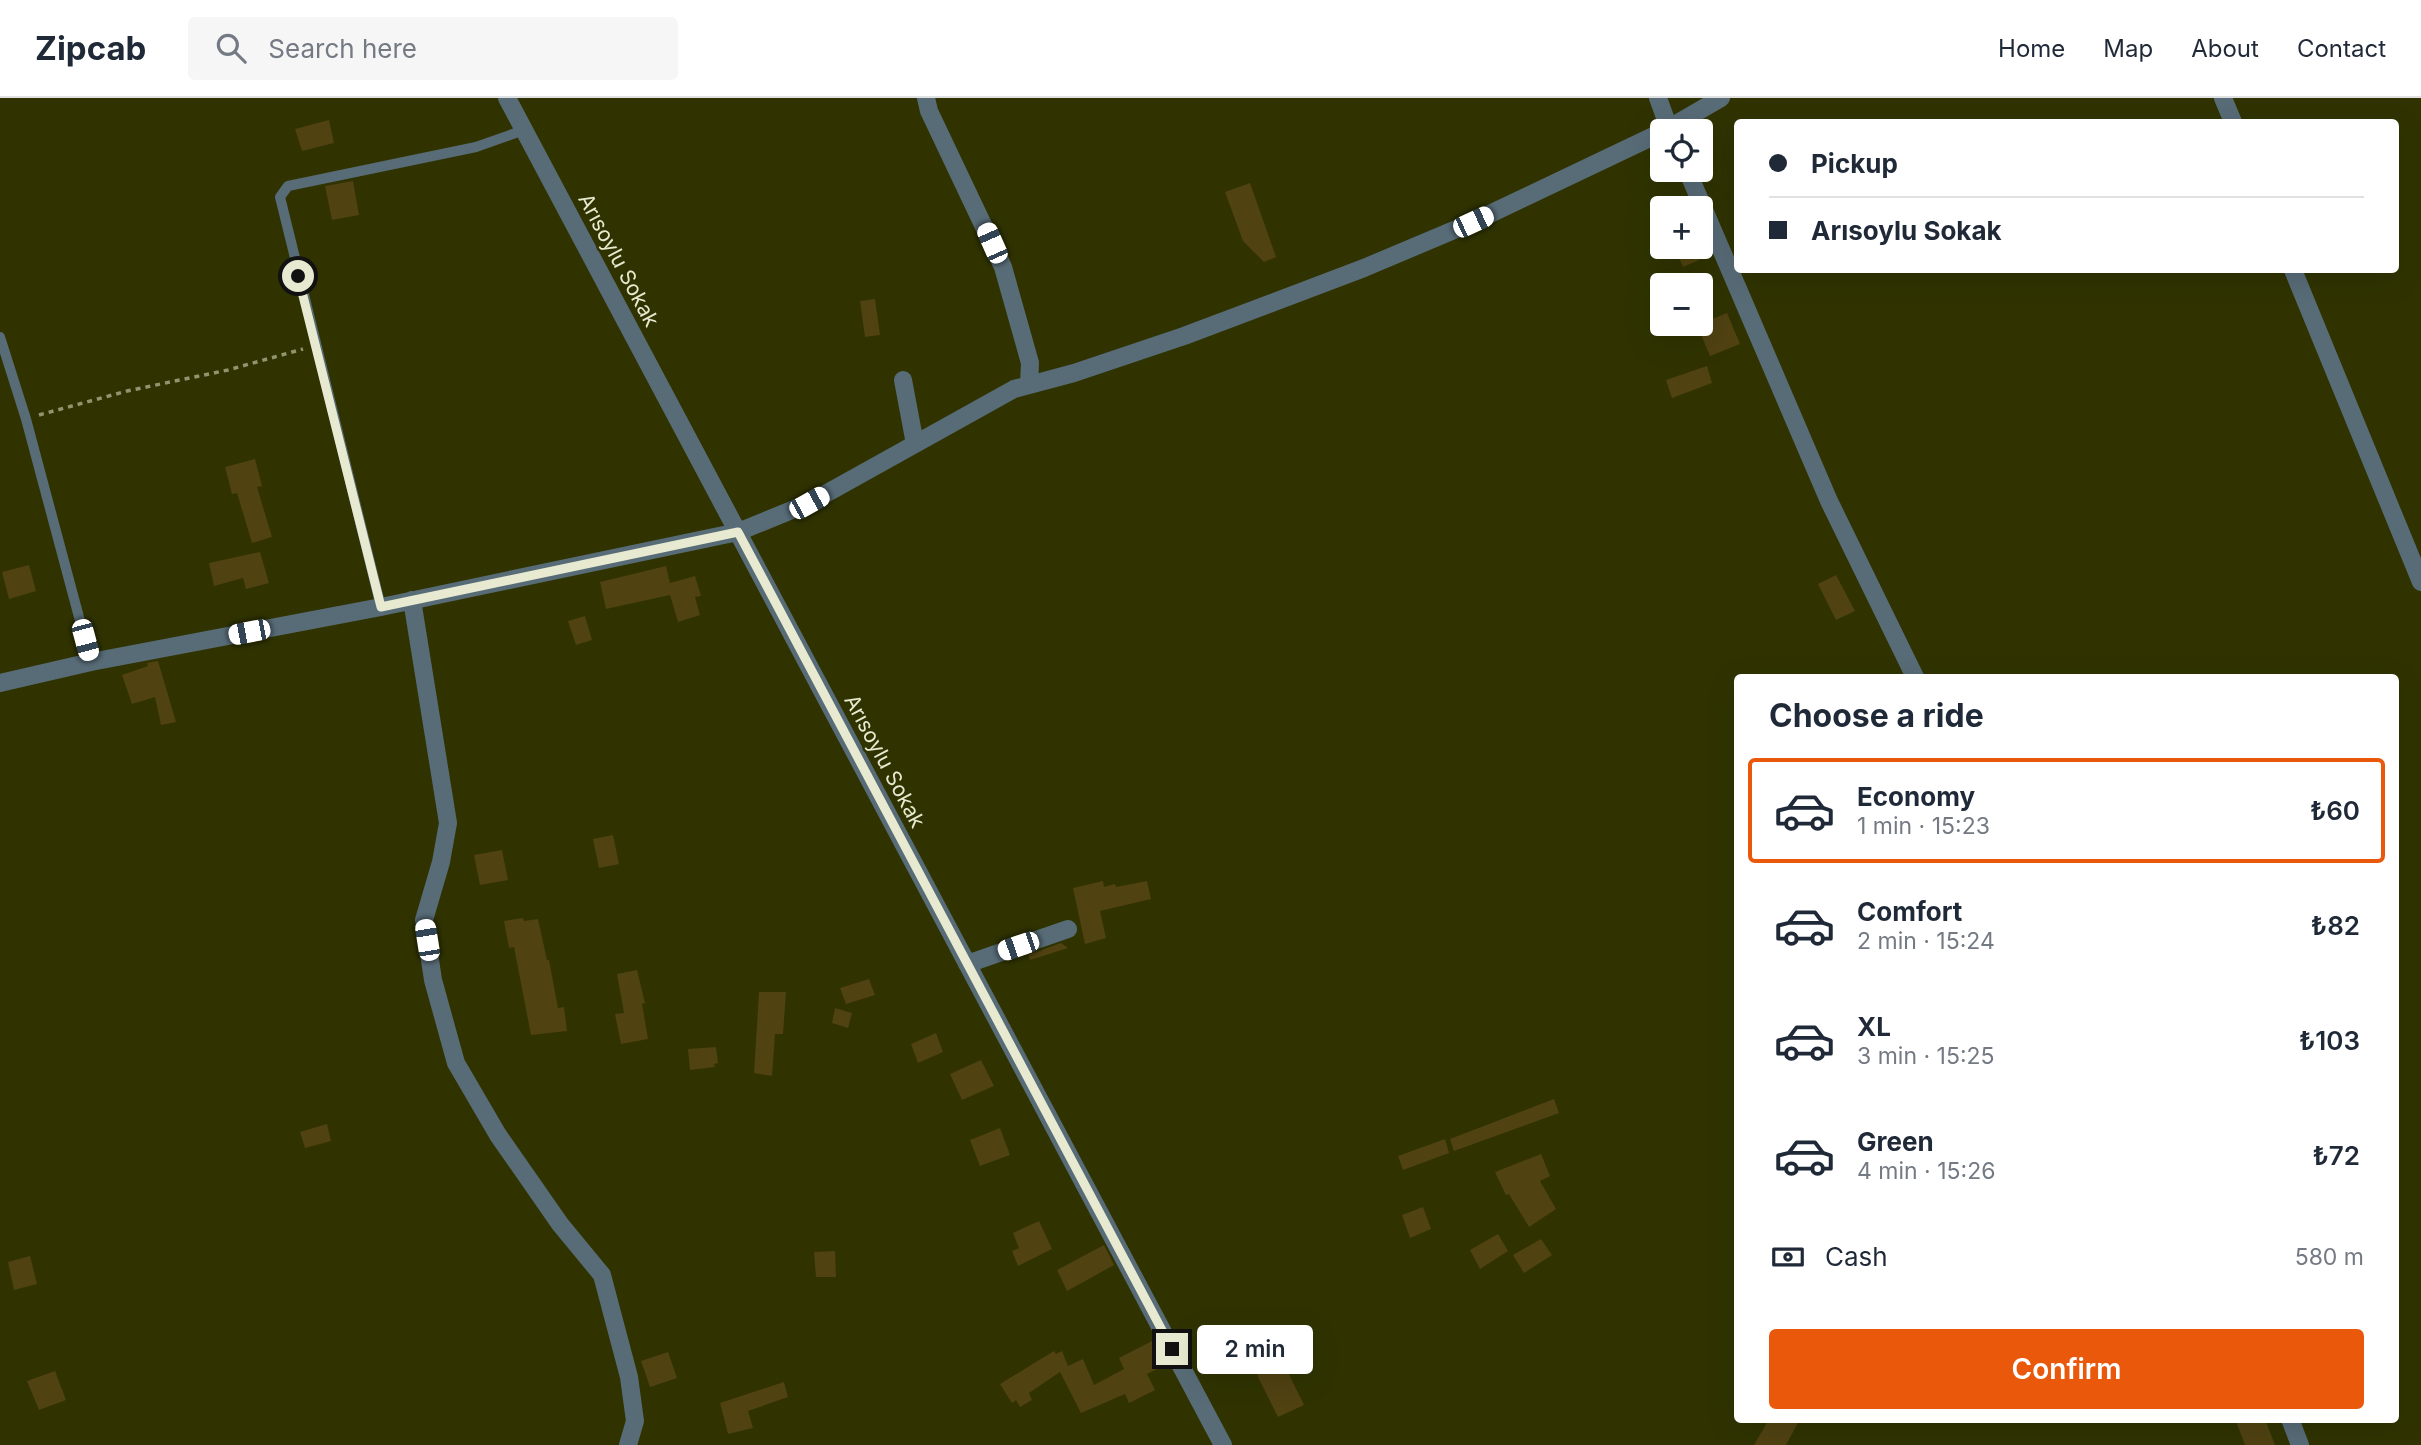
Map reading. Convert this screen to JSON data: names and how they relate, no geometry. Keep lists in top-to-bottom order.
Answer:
{
  "streets": {
    "street": ["Arısoylu Sokak"]
  },
  "page": {
    "header": "Zipcab",
    "search": "Search here",
    "nav": [
      "Home",
      "Map",
      "About",
      "Contact"
    ],
    "map_buttons": ["+", "−"],
    "banner": ["Pickup", "Arısoylu Sokak"],
    "heading": "Choose a ride",
    "list": [
      {
        "name": "Economy",
        "note": "1 min · 15:23",
        "value": "₺60"
      },
      {
        "name": "Comfort",
        "note": "2 min · 15:24",
        "value": "₺82"
      },
      {
        "name": "XL",
        "note": "3 min · 15:25",
        "value": "₺103"
      },
      {
        "name": "Green",
        "note": "4 min · 15:26",
        "value": "₺72"
      }
    ],
    "pay": ["Cash", "580 m"],
    "buttons": "Confirm",
    "bubble": "2 min"
  }
}
